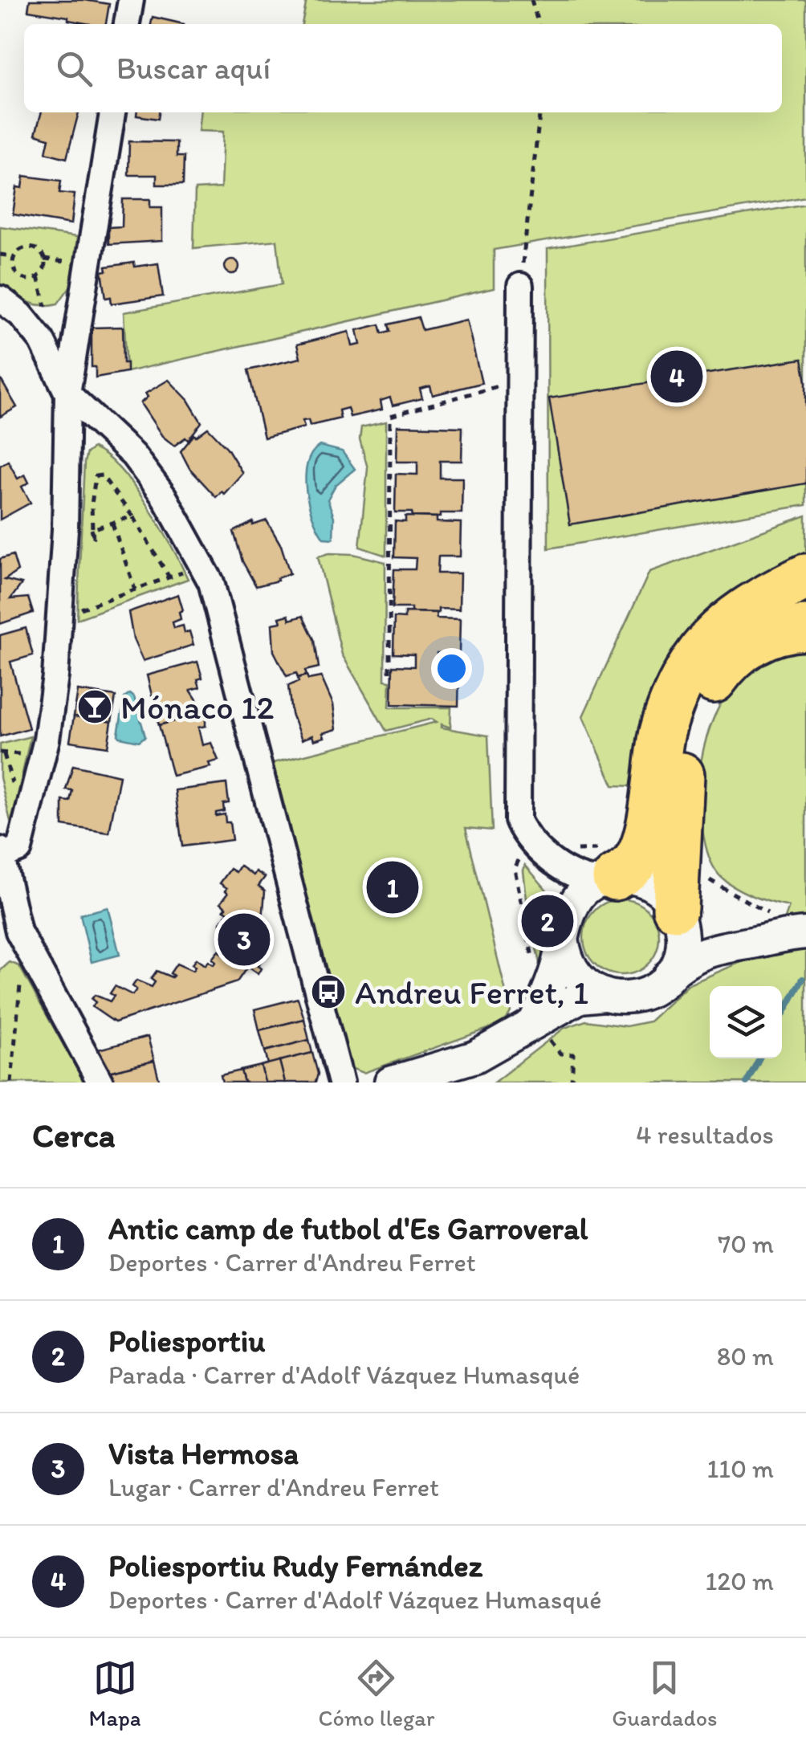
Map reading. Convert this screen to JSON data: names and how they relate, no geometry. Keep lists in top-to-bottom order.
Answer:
{
  "places": {
    "bar": ["Mónaco 12"],
    "bus stop": ["Andreu Ferret, 1"]
  },
  "page": {
    "search": "Buscar aquí",
    "pins": [
      "4",
      "1",
      "2",
      "3"
    ],
    "heading": ["Cerca", "4 resultados"],
    "list": [
      {
        "mark": "1",
        "name": "Antic camp de futbol d'Es Garroveral",
        "note": "Deportes · Carrer d'Andreu Ferret",
        "value": "70 m"
      },
      {
        "mark": "2",
        "name": "Poliesportiu",
        "note": "Parada · Carrer d'Adolf Vázquez Humasqué",
        "value": "80 m"
      },
      {
        "mark": "3",
        "name": "Vista Hermosa",
        "note": "Lugar · Carrer d'Andreu Ferret",
        "value": "110 m"
      },
      {
        "mark": "4",
        "name": "Poliesportiu Rudy Fernández",
        "note": "Deportes · Carrer d'Adolf Vázquez Humasqué",
        "value": "120 m"
      }
    ],
    "nav": ["Mapa", "Cómo llegar", "Guardados"]
  }
}
